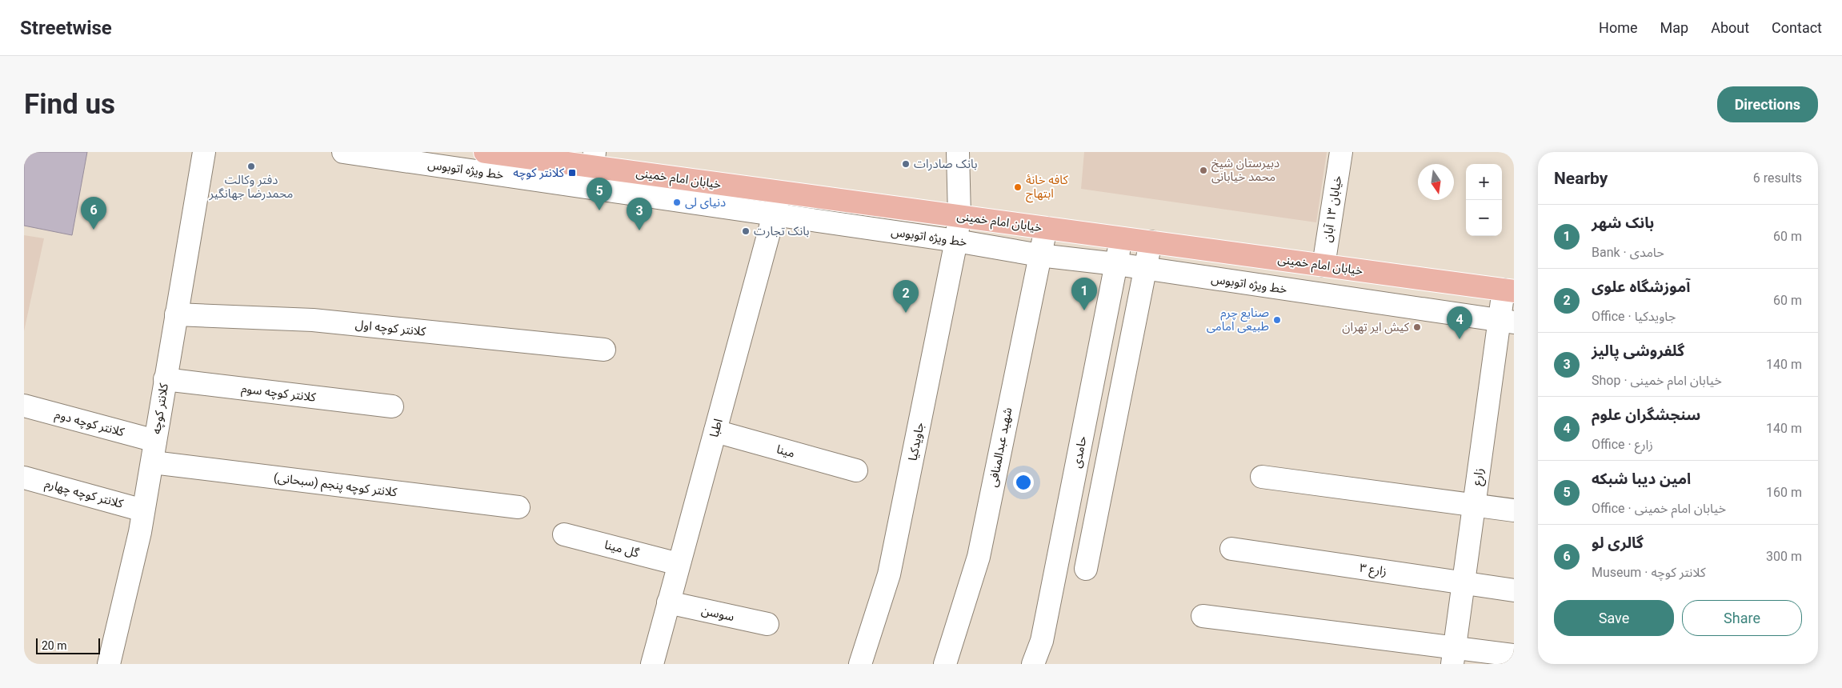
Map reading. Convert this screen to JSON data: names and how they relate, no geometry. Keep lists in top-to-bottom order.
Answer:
{
  "streets": {
    "main road": ["خیابان امام خمینی"],
    "street": [
      "خط ویژه اتوبوس",
      "خیابان ١٣ آبان",
      "کلانتر کوچه اول",
      "کلانتر کوچه سوم",
      "کلانتر کوچه",
      "کلانتر کوچه دوم",
      "اطبا",
      "جاویدکیا",
      "شهید عبدالمنافی",
      "مینا",
      "حامدی",
      "زارع",
      "کلانتر کوچه پنجم (سبحانی)",
      "کلانتر کوچه چهارم",
      "گل مینا",
      "زارع ۳",
      "سوسن"
    ]
  },
  "crossings": [
    ["خط ویژه اتوبوس", "اطبا"],
    ["خط ویژه اتوبوس", "جاویدکیا"],
    ["خط ویژه اتوبوس", "شهید عبدالمنافی"],
    ["خط ویژه اتوبوس", "حامدی"],
    ["خط ویژه اتوبوس", "زارع"],
    ["خیابان امام خمینی", "خیابان ١٣ آبان"],
    ["خیابان امام خمینی", "اطبا"],
    ["خیابان امام خمینی", "جاویدکیا"],
    ["خیابان امام خمینی", "شهید عبدالمنافی"],
    ["خیابان امام خمینی", "حامدی"],
    ["خیابان امام خمینی", "زارع"],
    ["کلانتر کوچه اول", "کلانتر کوچه"],
    ["کلانتر کوچه سوم", "کلانتر کوچه"],
    ["کلانتر کوچه", "کلانتر کوچه دوم"],
    ["کلانتر کوچه", "کلانتر کوچه پنجم (سبحانی)"],
    ["کلانتر کوچه", "کلانتر کوچه چهارم"],
    ["اطبا", "مینا"],
    ["اطبا", "گل مینا"],
    ["اطبا", "سوسن"],
    ["زارع", "زارع ۳"]
  ],
  "places": {
    "other": [
      "بانک صادرات",
      "دفتر وکالت محمدرضا جهانگیر",
      "دبیرستان شیخ محمد خیابانی",
      "کافه خانهٔ ابتهاج",
      "دنیای لی",
      "بانک تجارت",
      "صنایع چرم طبیعی امامی",
      "کیش ایر تهران"
    ],
    "transit": ["کلانتر کوچه"]
  },
  "scale_bar": "20 m",
  "north": "bottom",
  "page": {
    "header": "Streetwise",
    "nav": [
      "Home",
      "Map",
      "About",
      "Contact"
    ],
    "buttons": [
      "Directions",
      ["Save", "Share"]
    ],
    "title": "Find us",
    "heading": ["Nearby", "6 results"],
    "map_buttons": ["+", "−"],
    "pins": [
      "5",
      "6",
      "3",
      "1",
      "2",
      "4"
    ],
    "list": [
      {
        "mark": "1",
        "name": "بانک شهر",
        "note": "Bank · حامدی",
        "value": "60 m"
      },
      {
        "mark": "2",
        "name": "آموزشگاه علوی",
        "note": "Office · جاویدکیا",
        "value": "60 m"
      },
      {
        "mark": "3",
        "name": "گلفروشی پالیز",
        "note": "Shop · خیابان امام خمینی",
        "value": "140 m"
      },
      {
        "mark": "4",
        "name": "سنجشگران علوم",
        "note": "Office · زارع",
        "value": "140 m"
      },
      {
        "mark": "5",
        "name": "امین دیبا شبکه",
        "note": "Office · خیابان امام خمینی",
        "value": "160 m"
      },
      {
        "mark": "6",
        "name": "گالری لو",
        "note": "Museum · کلانتر کوچه",
        "value": "300 m"
      }
    ],
    "scale": "20 m"
  }
}
